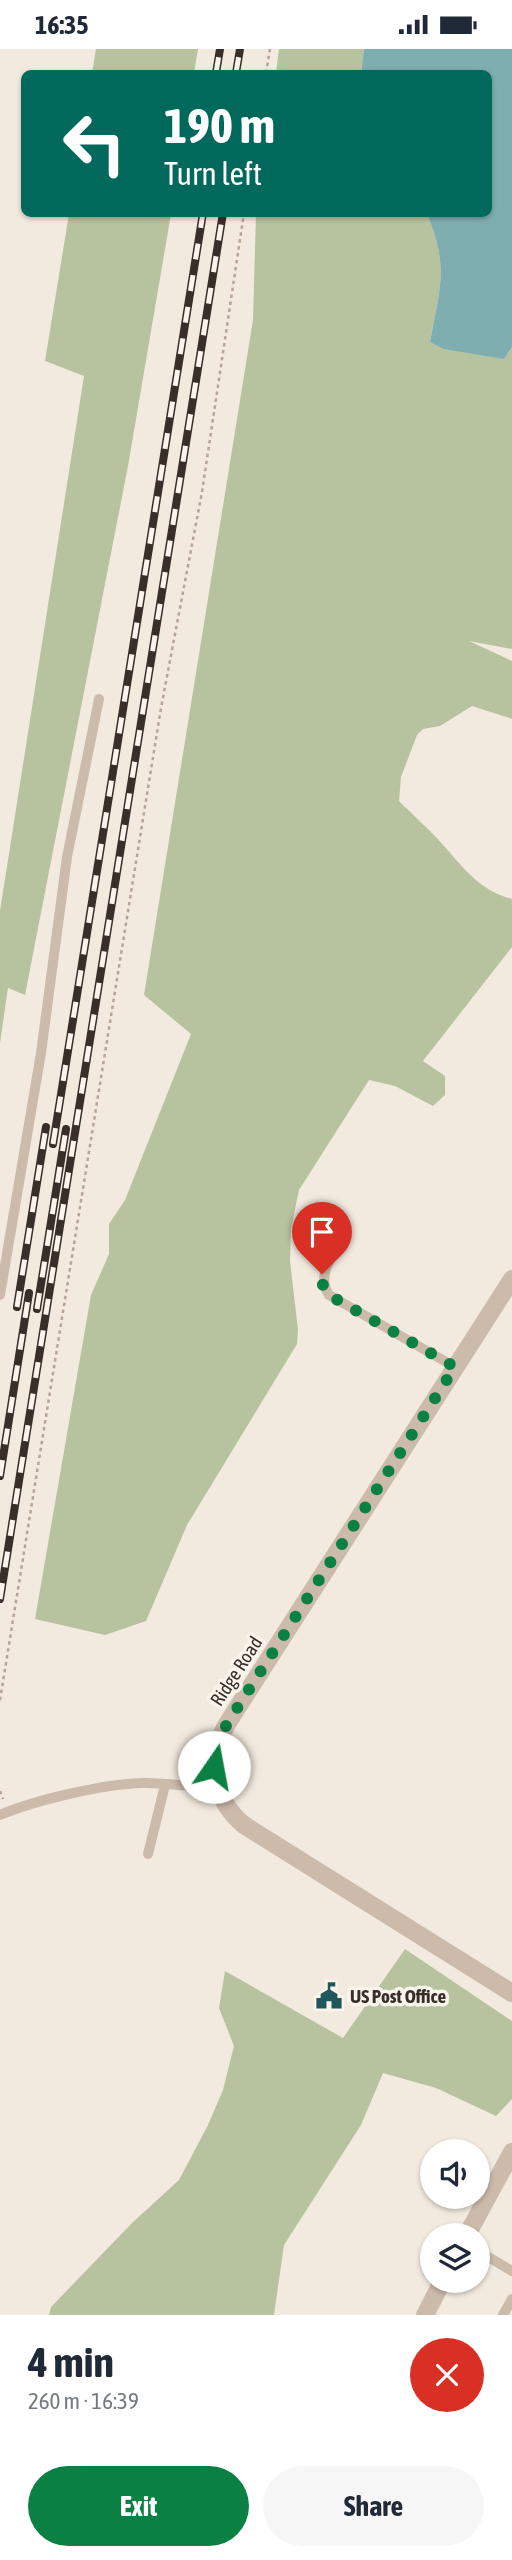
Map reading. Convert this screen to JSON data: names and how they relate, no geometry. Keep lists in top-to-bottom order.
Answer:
{
  "streets": {
    "street": ["Ridge Road"]
  },
  "places": {
    "public building": ["US Post Office"]
  },
  "page": {
    "status": "16:35",
    "turn": ["190 m", "Turn left"],
    "heading": ["4 min", "260 m · 16:39"],
    "buttons": ["Exit", "Share"]
  }
}
